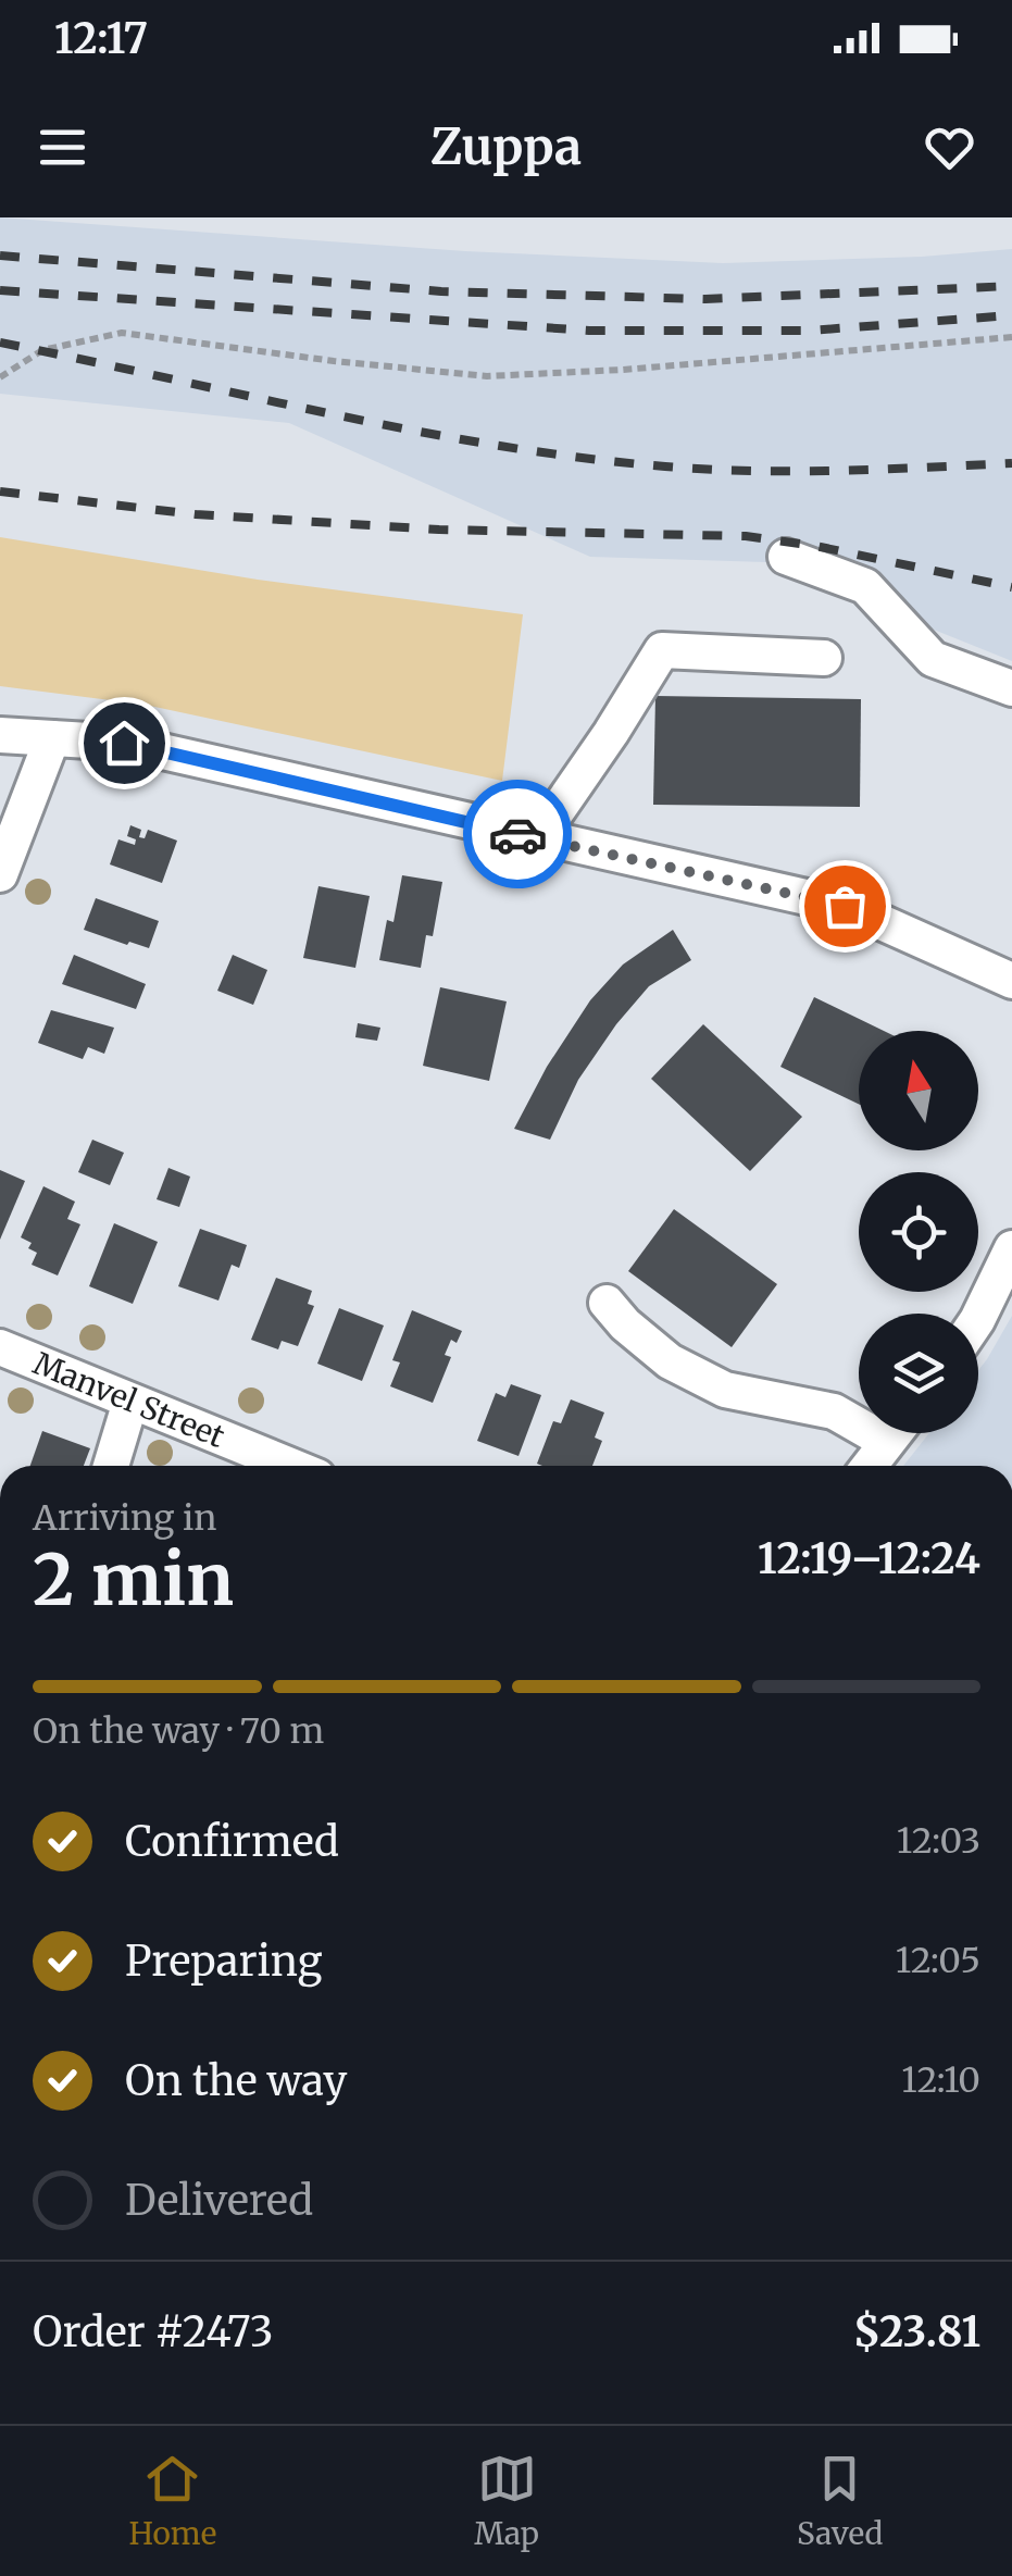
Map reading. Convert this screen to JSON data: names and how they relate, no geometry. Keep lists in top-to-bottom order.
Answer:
{
  "streets": {
    "street": ["Manvel Street"]
  },
  "north": "top",
  "page": {
    "status": "12:17",
    "header": "Zuppa",
    "heading": ["2 min", "Arriving in", "12:19–12:24"],
    "panel": ["Order #2473", "$23.81"],
    "bar": "On the way · 70 m",
    "list": [
      ["Confirmed", "12:03"],
      ["Preparing", "12:05"],
      ["On the way", "12:10"],
      "Delivered"
    ],
    "tabs": ["Home", "Map", "Saved"]
  }
}
